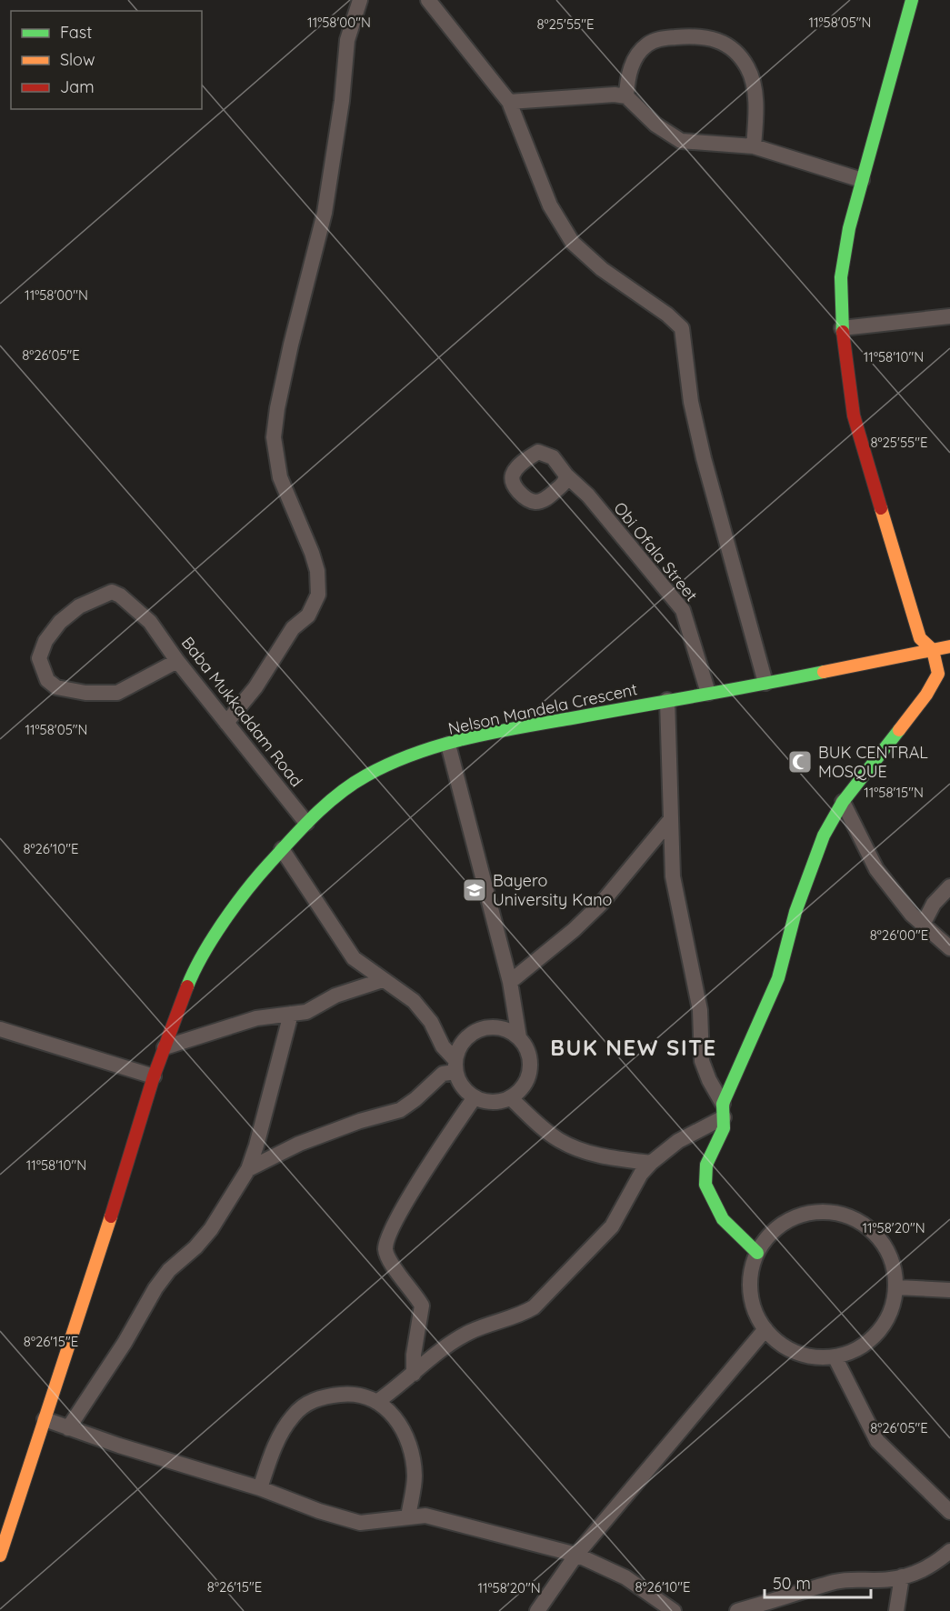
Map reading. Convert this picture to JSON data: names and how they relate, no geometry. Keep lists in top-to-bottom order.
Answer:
{
  "streets": {
    "street": ["Obi Ofala Street", "Nelson Mandela Crescent", "Baba Mukkaddam Road"]
  },
  "crossings": [
    ["Obi Ofala Street", "Nelson Mandela Crescent"],
    ["Nelson Mandela Crescent", "Baba Mukkaddam Road"]
  ],
  "districts": ["BUK NEW SITE"],
  "places": {
    "mosque": ["BUK CENTRAL MOSQUE"],
    "school or university": ["Bayero University Kano"]
  },
  "legend": ["Fast", "Slow", "Jam"],
  "scale_bar": "50 m",
  "coordinates": [
    "11°58'00\"N",
    "11°58'05\"N",
    "8°25'55\"E",
    "8°26'05\"E",
    "11°58'10\"N",
    "11°58'15\"N",
    "8°26'10\"E",
    "8°26'00\"E",
    "11°58'20\"N",
    "8°26'15\"E"
  ]
}
